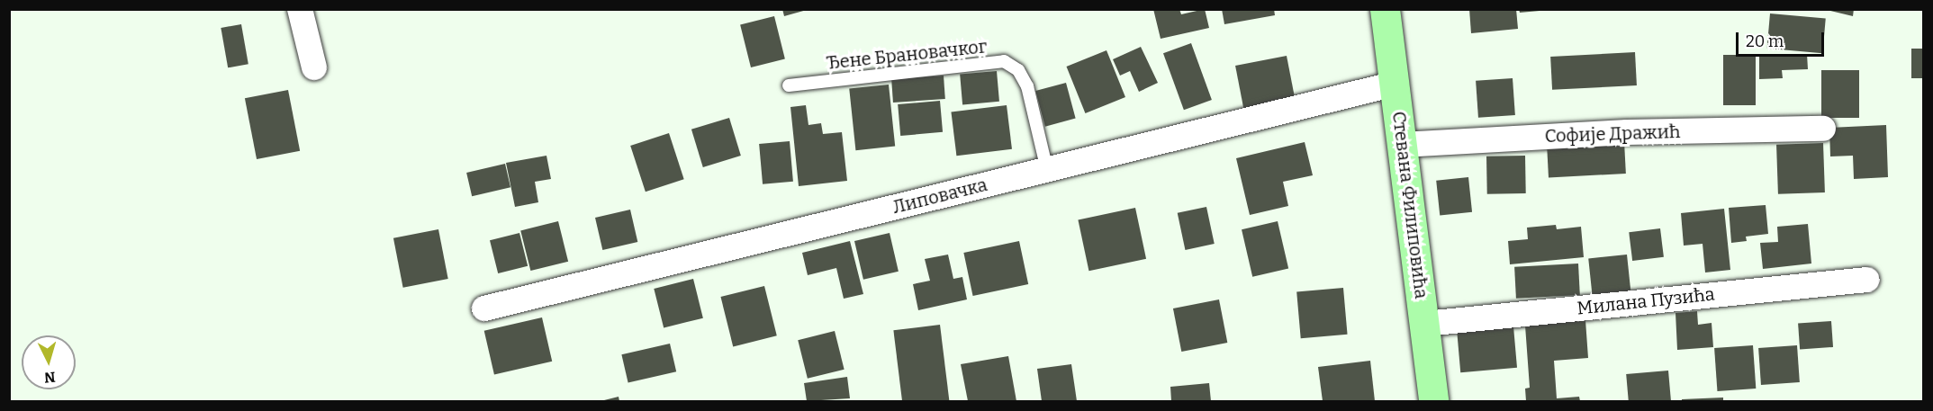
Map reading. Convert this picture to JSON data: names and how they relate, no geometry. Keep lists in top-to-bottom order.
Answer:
{
  "streets": {
    "main road": ["Стевана Филиповића"],
    "street": ["Софије Дражић", "Липовачка", "Милана Пузића"],
    "lane": ["Ђене Брановачког"]
  },
  "crossings": [
    ["Ђене Брановачког", "Липовачка"],
    ["Софије Дражић", "Стевана Филиповића"],
    ["Липовачка", "Стевана Филиповића"],
    ["Стевана Филиповића", "Милана Пузића"]
  ],
  "scale_bar": "20 m",
  "north": "bottom"
}
